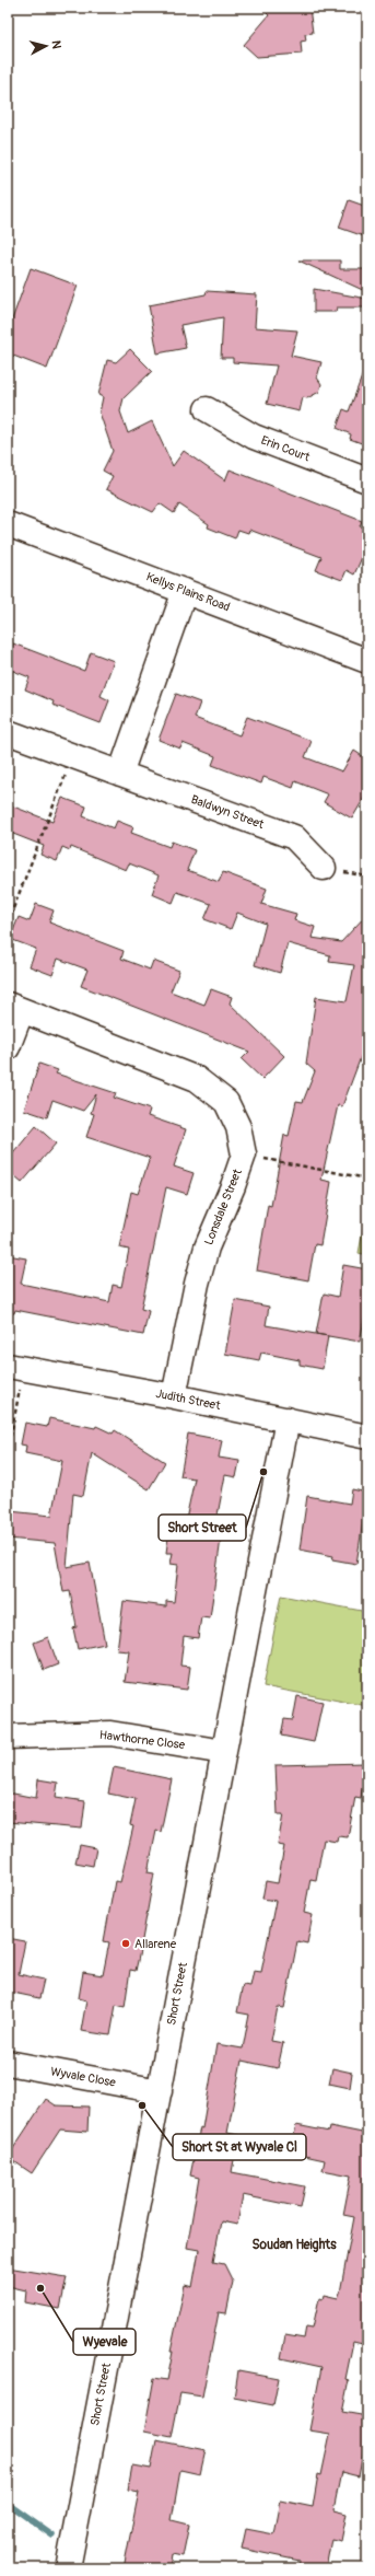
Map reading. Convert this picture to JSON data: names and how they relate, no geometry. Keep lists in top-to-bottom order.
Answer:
{
  "streets": {
    "street": [
      "Erin Court",
      "Kellys Plains Road",
      "Baldwyn Street",
      "Lonsdale Street",
      "Judith Street",
      "Hawthorne Close",
      "Short Street",
      "Wyvale Close"
    ]
  },
  "crossings": [
    ["Lonsdale Street", "Judith Street"],
    ["Judith Street", "Short Street"],
    ["Hawthorne Close", "Short Street"],
    ["Short Street", "Wyvale Close"]
  ],
  "districts": ["Soudan Heights"],
  "places": [
    "Short Street",
    "Allarene",
    "Short St at Wyvale Cl",
    "Wyevale"
  ],
  "north": "right"
}
